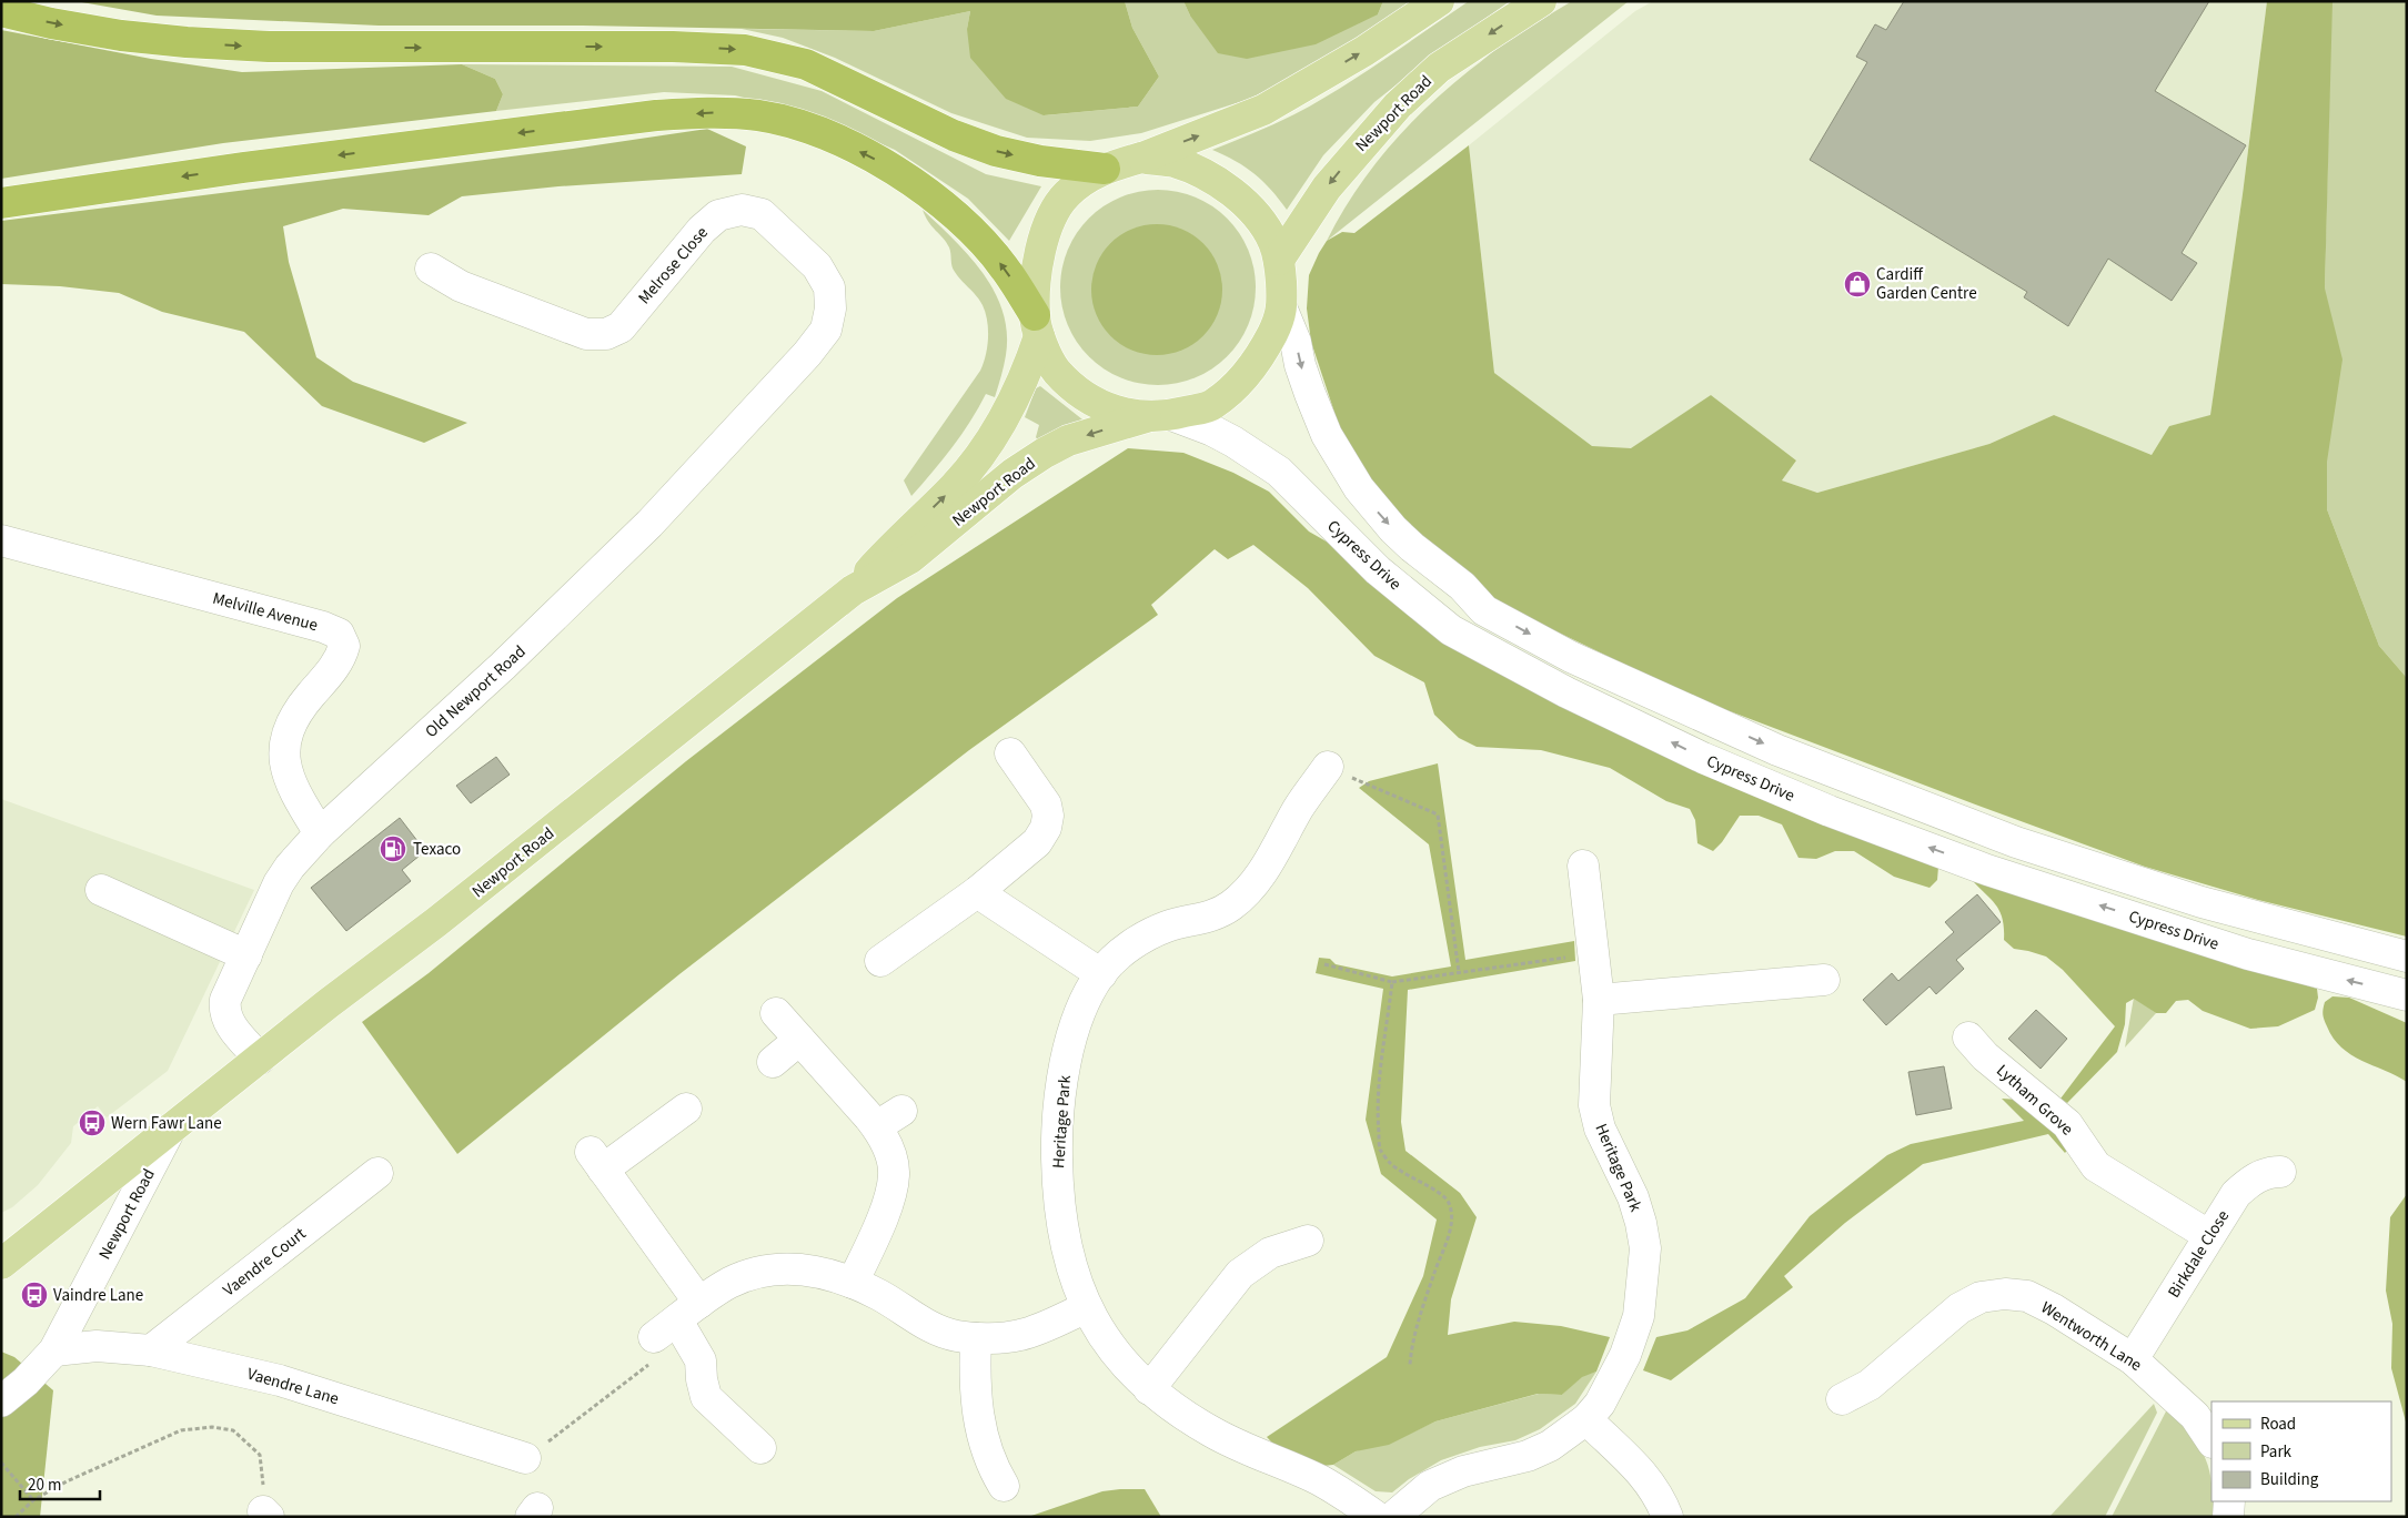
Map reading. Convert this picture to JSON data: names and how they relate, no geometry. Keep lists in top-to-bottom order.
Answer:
{
  "streets": {
    "main road": ["Newport Road"],
    "street": [
      "Melrose Close",
      "Cypress Drive",
      "Melville Avenue",
      "Old Newport Road",
      "Lytham Grove",
      "Heritage Park",
      "Birkdale Close",
      "Vaendre Court",
      "Wentworth Lane",
      "Vaendre Lane"
    ]
  },
  "crossings": [
    ["Newport Road", "Cypress Drive"],
    ["Newport Road", "Old Newport Road"],
    ["Newport Road", "Vaendre Lane"],
    ["Melrose Close", "Old Newport Road"],
    ["Melville Avenue", "Old Newport Road"],
    ["Lytham Grove", "Birkdale Close"],
    ["Birkdale Close", "Wentworth Lane"],
    ["Vaendre Court", "Vaendre Lane"]
  ],
  "places": {
    "shop": ["Cardiff Garden Centre"],
    "fuel station": ["Texaco"],
    "bus stop": ["Wern Fawr Lane", "Vaindre Lane"]
  },
  "legend": ["Road", "Park", "Building"],
  "scale_bar": "20 m"
}
